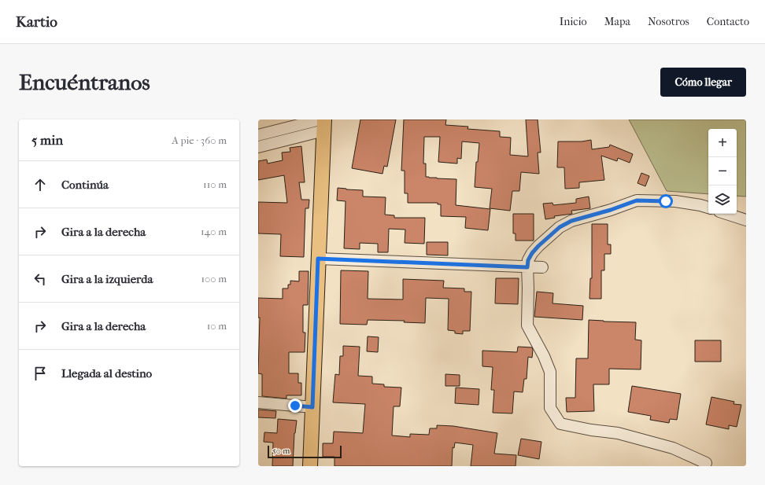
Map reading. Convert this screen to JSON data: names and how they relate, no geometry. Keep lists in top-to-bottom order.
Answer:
{
  "scale_bar": "50 m",
  "page": {
    "header": "Kartio",
    "nav": [
      "Inicio",
      "Mapa",
      "Nosotros",
      "Contacto"
    ],
    "buttons": "Cómo llegar",
    "title": "Encuéntranos",
    "heading": ["5 min", "A pie · 360 m"],
    "map_buttons": ["+", "−"],
    "list": [
      ["Continúa", "110 m"],
      ["Gira a la derecha", "140 m"],
      ["Gira a la izquierda", "100 m"],
      ["Gira a la derecha", "10 m"],
      "Llegada al destino"
    ],
    "scale": "50 m"
  }
}
